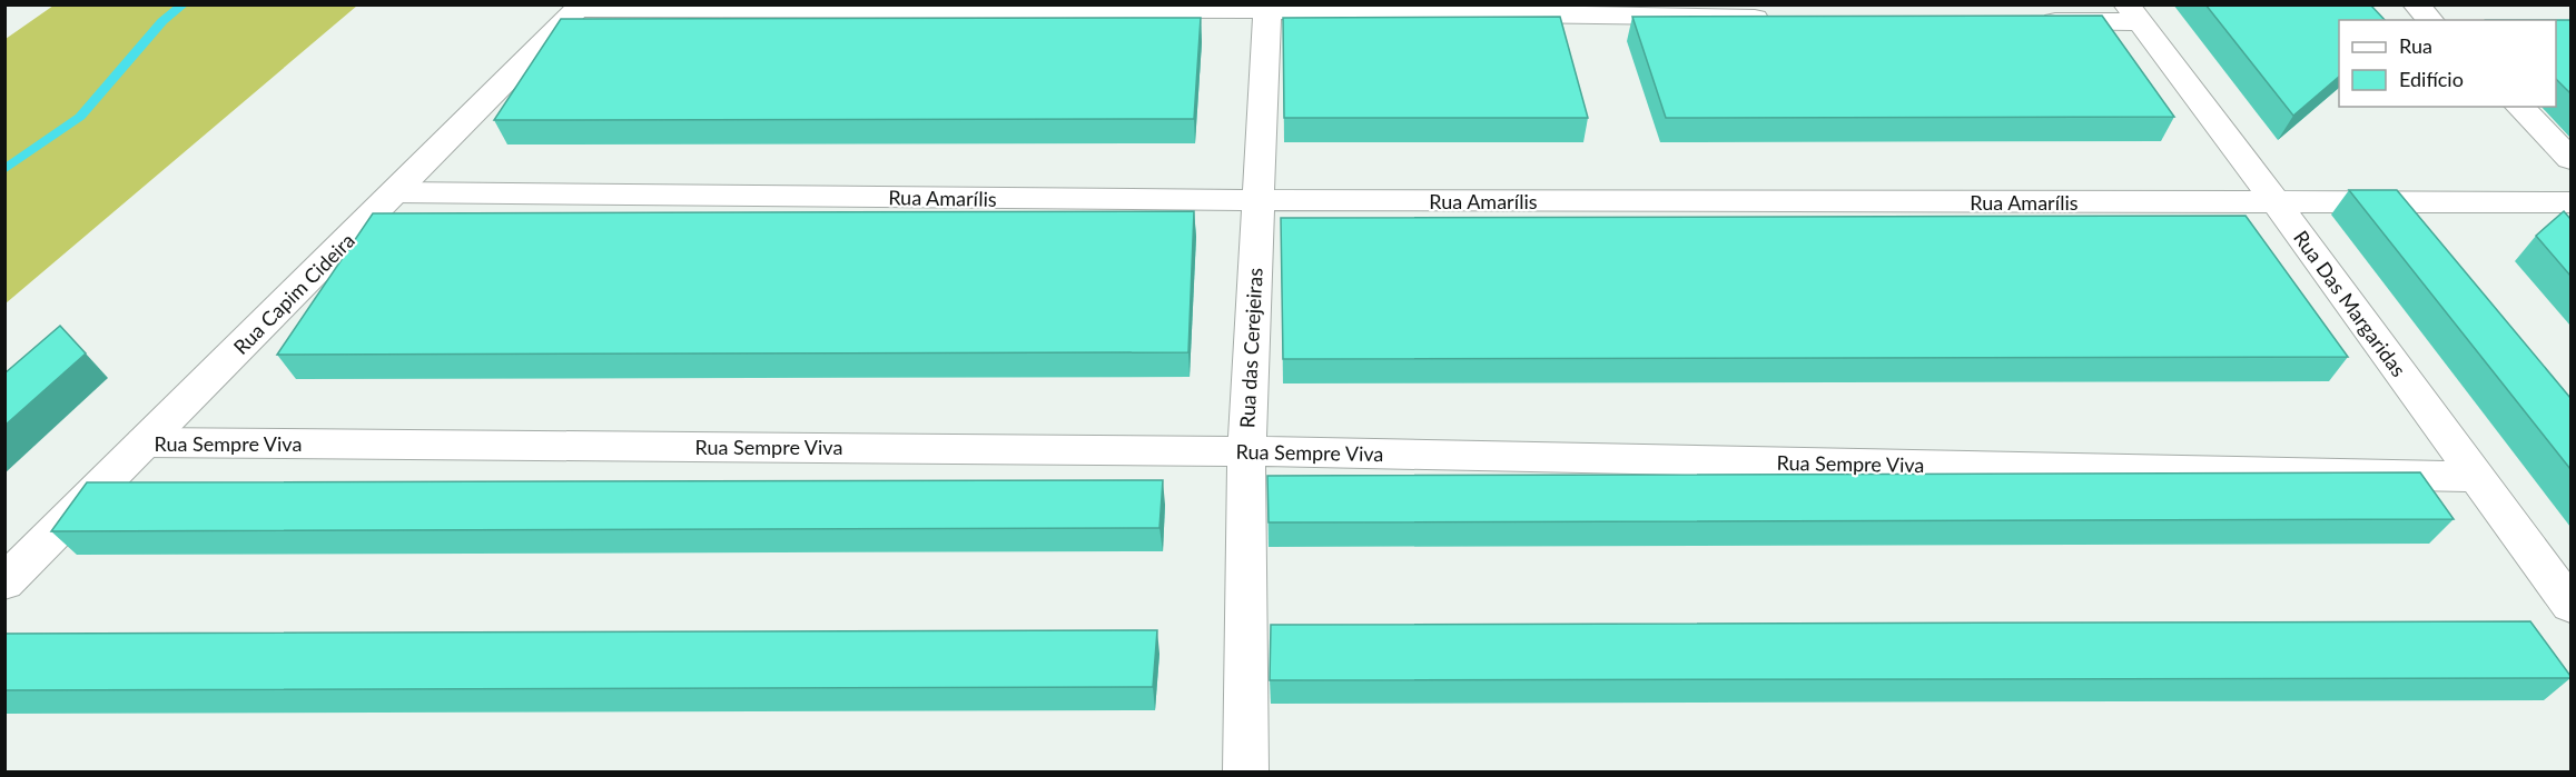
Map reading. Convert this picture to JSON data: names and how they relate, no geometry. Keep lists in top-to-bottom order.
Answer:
{
  "streets": {
    "street": [
      "Rua Amarílis",
      "Rua Capim Cideira",
      "Rua Das Margaridas",
      "Rua das Cerejeiras",
      "Rua Sempre Viva"
    ]
  },
  "crossings": [
    ["Rua Amarílis", "Rua Capim Cideira"],
    ["Rua Amarílis", "Rua Das Margaridas"],
    ["Rua Amarílis", "Rua das Cerejeiras"],
    ["Rua Capim Cideira", "Rua Sempre Viva"],
    ["Rua Das Margaridas", "Rua Sempre Viva"],
    ["Rua das Cerejeiras", "Rua Sempre Viva"]
  ],
  "legend": ["Rua", "Edifício"]
}
